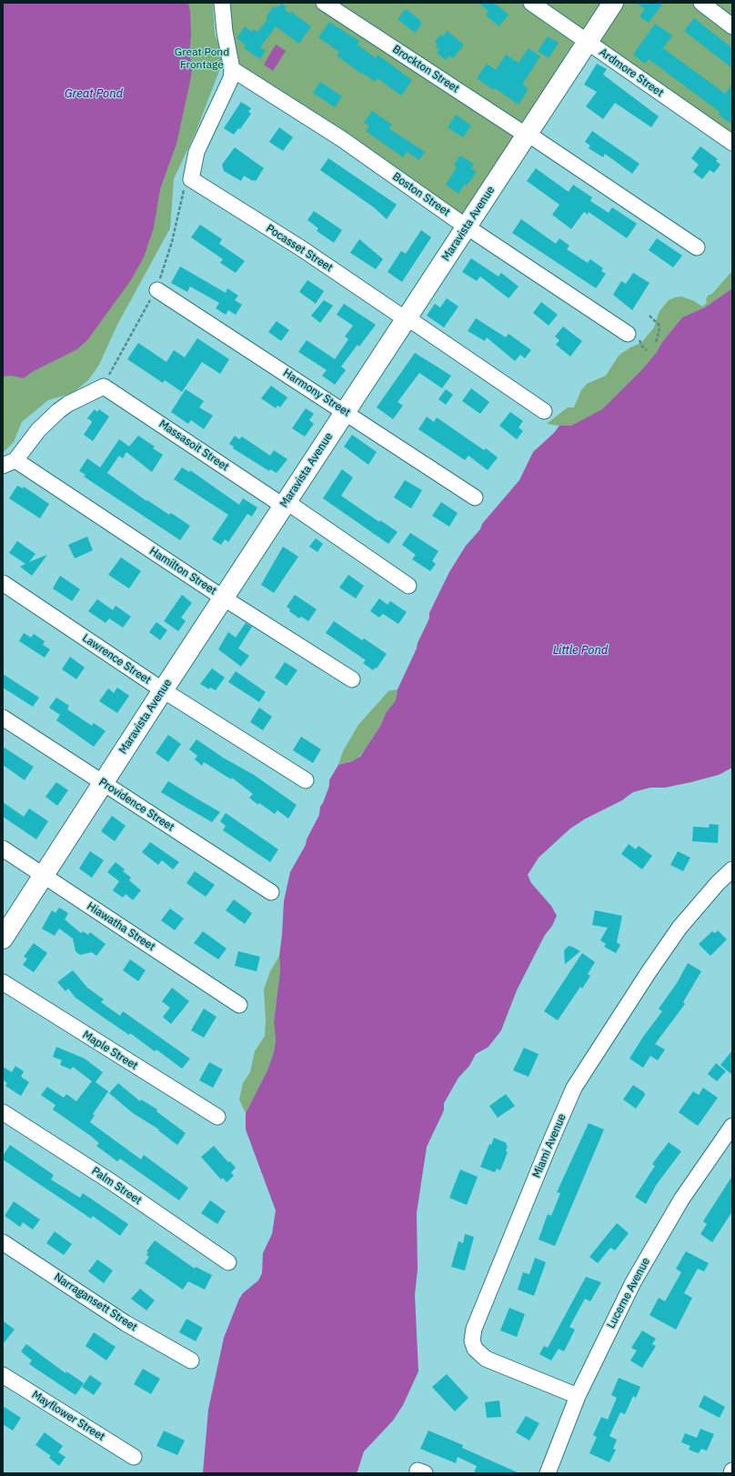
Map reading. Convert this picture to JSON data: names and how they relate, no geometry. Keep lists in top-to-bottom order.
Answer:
{
  "streets": {
    "main road": ["Maravista Avenue"],
    "street": [
      "Brockton Street",
      "Ardmore Street",
      "Boston Street",
      "Pocasset Street",
      "Harmony Street",
      "Massasoit Street",
      "Hamilton Street",
      "Lawrence Street",
      "Providence Street",
      "Hiawatha Street",
      "Maple Street",
      "Miami Avenue",
      "Palm Street",
      "Lucerne Avenue",
      "Narragansett Street",
      "Mayflower Street"
    ]
  },
  "crossings": [
    ["Brockton Street", "Maravista Avenue"],
    ["Ardmore Street", "Maravista Avenue"],
    ["Boston Street", "Maravista Avenue"],
    ["Boston Street", "Pocasset Street"],
    ["Maravista Avenue", "Pocasset Street"],
    ["Maravista Avenue", "Harmony Street"],
    ["Maravista Avenue", "Massasoit Street"],
    ["Maravista Avenue", "Hamilton Street"],
    ["Maravista Avenue", "Lawrence Street"],
    ["Maravista Avenue", "Providence Street"],
    ["Maravista Avenue", "Hiawatha Street"],
    ["Massasoit Street", "Hamilton Street"],
    ["Miami Avenue", "Lucerne Avenue"]
  ],
  "water": ["Great Pond", "Little Pond"],
  "parks": ["Great Pond Frontage"]
}
